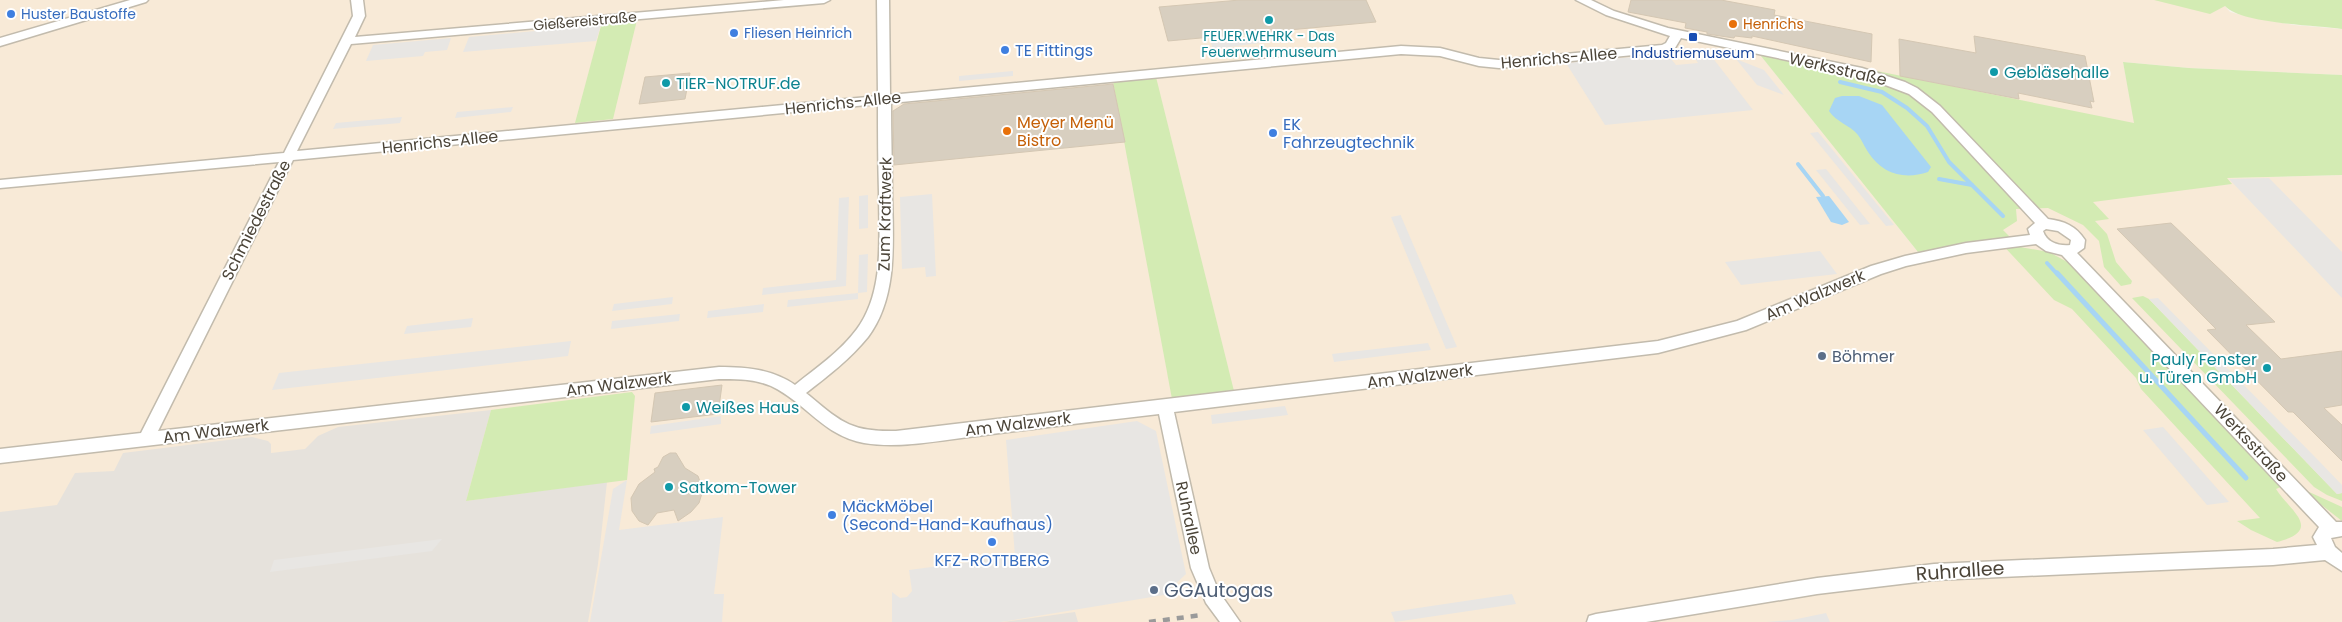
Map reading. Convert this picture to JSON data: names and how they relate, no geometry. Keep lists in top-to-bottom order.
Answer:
{
  "streets": {
    "street": [
      "Gießereistraße",
      "Henrichs-Allee",
      "Werksstraße",
      "Zum Kraftwerk",
      "Schmiedestraße",
      "Am Walzwerk",
      "Ruhrallee"
    ]
  },
  "crossings": [
    ["Gießereistraße", "Schmiedestraße"],
    ["Henrichs-Allee", "Werksstraße"],
    ["Henrichs-Allee", "Zum Kraftwerk"],
    ["Henrichs-Allee", "Schmiedestraße"],
    ["Werksstraße", "Am Walzwerk"],
    ["Werksstraße", "Ruhrallee"],
    ["Zum Kraftwerk", "Am Walzwerk"],
    ["Schmiedestraße", "Am Walzwerk"],
    ["Am Walzwerk", "Ruhrallee"]
  ],
  "places": {
    "other": [
      "Huster Baustoffe",
      "FEUER.WEHRK - Das Feuerwehrmuseum",
      "Henrichs",
      "Fliesen Heinrich",
      "TE Fittings",
      "Gebläsehalle",
      "TIER-NOTRUF.de",
      "Meyer Menü Bistro",
      "EK Fahrzeugtechnik",
      "Böhmer",
      "Pauly Fenster u. Türen GmbH",
      "Weißes Haus",
      "Satkom-Tower",
      "MäckMöbel (Second-Hand-Kaufhaus)",
      "KFZ-ROTTBERG",
      "GGAutogas"
    ],
    "transit": ["Industriemuseum"]
  }
}
